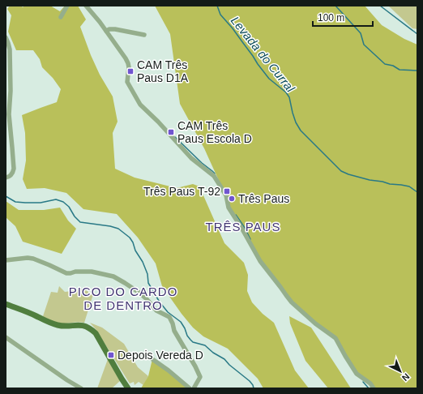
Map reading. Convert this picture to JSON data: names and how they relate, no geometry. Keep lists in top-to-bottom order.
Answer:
{
  "districts": ["TRÊS PAUS", "PICO DO CARDO DE DENTRO"],
  "water": ["Levada do Curral"],
  "places": {
    "transit": [
      "CAM Três Paus D1A",
      "CAM Três Paus Escola D",
      "Três Paus T-92",
      "Depois Vereda D"
    ],
    "other": ["Três Paus"]
  },
  "scale_bar": "100 m",
  "north": "bottom right"
}
